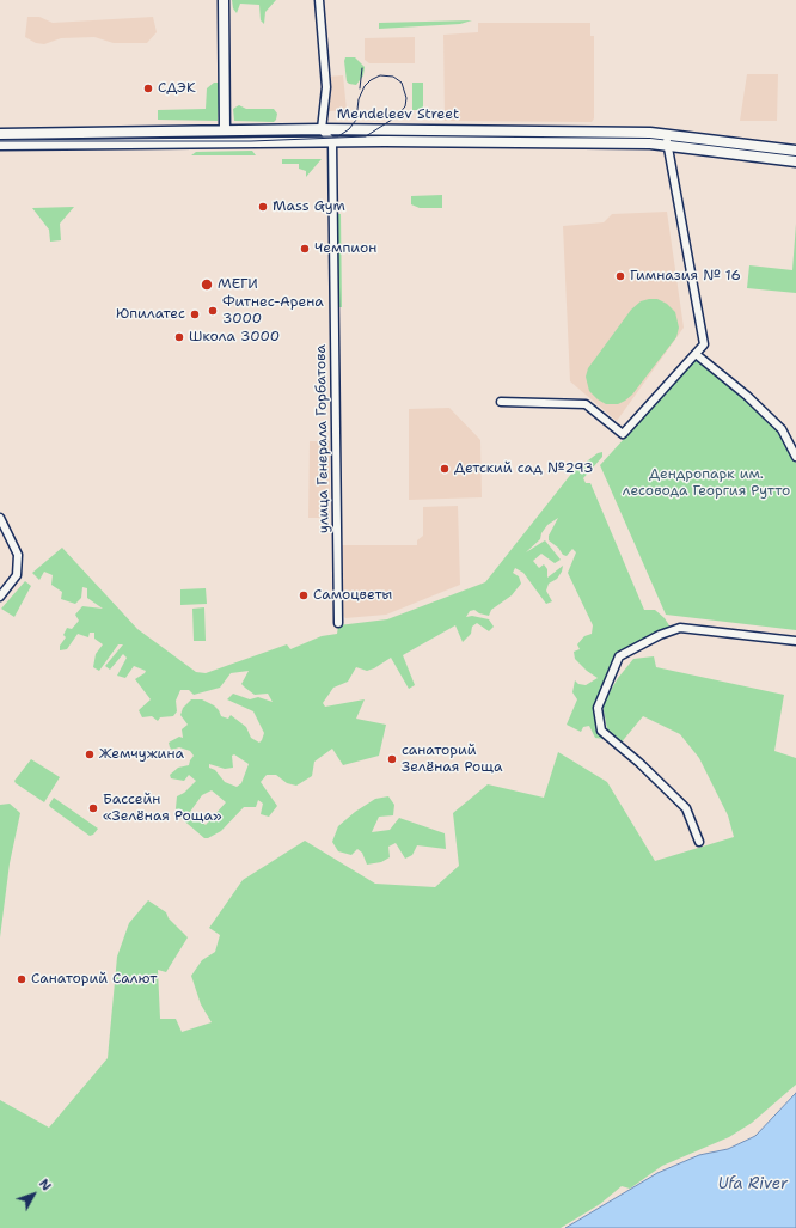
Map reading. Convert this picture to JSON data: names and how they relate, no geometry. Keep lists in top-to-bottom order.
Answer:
{
  "streets": {
    "main road": ["Mendeleev Street"],
    "street": ["улица Генерала Горбатова"]
  },
  "crossings": [
    ["Mendeleev Street", "улица Генерала Горбатова"]
  ],
  "water": ["Ufa River"],
  "parks": ["Дендропарк им. лесовода Георгия Рутто"],
  "places": [
    "СДЭК",
    "Mass Gym",
    "Чемпион",
    "Гимназия № 16",
    "МЕГИ",
    "Фитнес-Арена 3000",
    "Юпилатес",
    "Школа 3000",
    "Детский сад №293",
    "Самоцветы",
    "Жемчужина",
    "санаторий Зелёная Роща",
    "Бассейн «Зелёная Роща»",
    "Санаторий Салют"
  ],
  "north": "top right"
}
